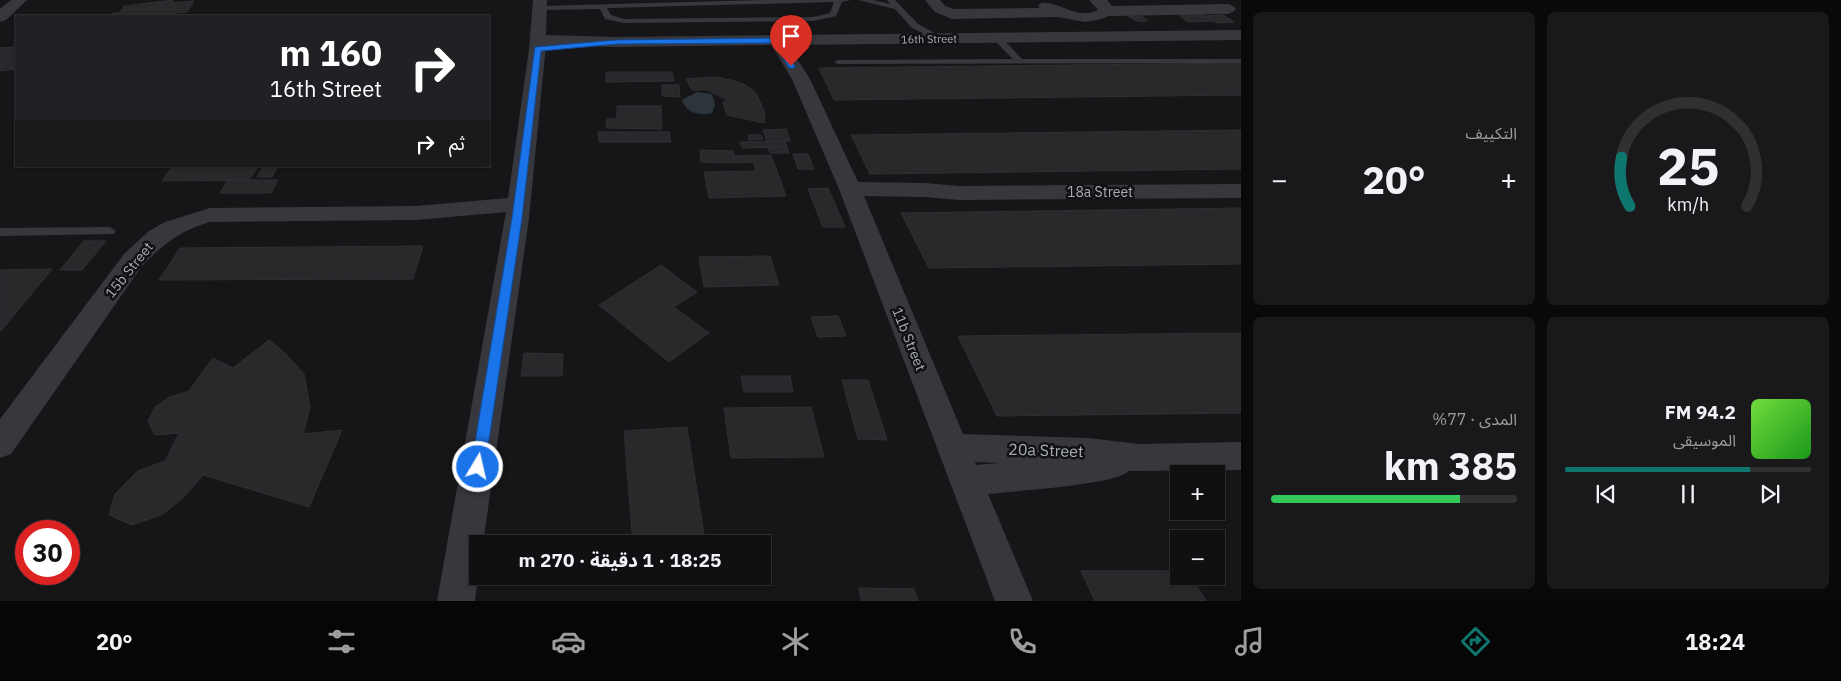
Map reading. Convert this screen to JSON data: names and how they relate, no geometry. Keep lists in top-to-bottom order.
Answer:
{
  "streets": {
    "street": [
      "16th Street",
      "18a Street",
      "15b Street",
      "11b Street",
      "20a Street"
    ]
  },
  "crossings": [
    ["16th Street", "11b Street"],
    ["18a Street", "11b Street"],
    ["11b Street", "20a Street"]
  ],
  "page": {
    "tile": [
      "التكييف",
      ["المدى · 77%", "385 km"]
    ],
    "turn": ["160 m", "16th Street"],
    "then": "ثم",
    "heat": ["−", "20°", "+"],
    "song": ["94.2 FM", "الموسيقى"],
    "map_buttons": ["+", "−"],
    "limit": "30",
    "trip": "18:25 · 1 دقيقة · 270 m",
    "tabs": ["18:24", "20°"],
    "gauge": ["25", "km/h"]
  }
}
